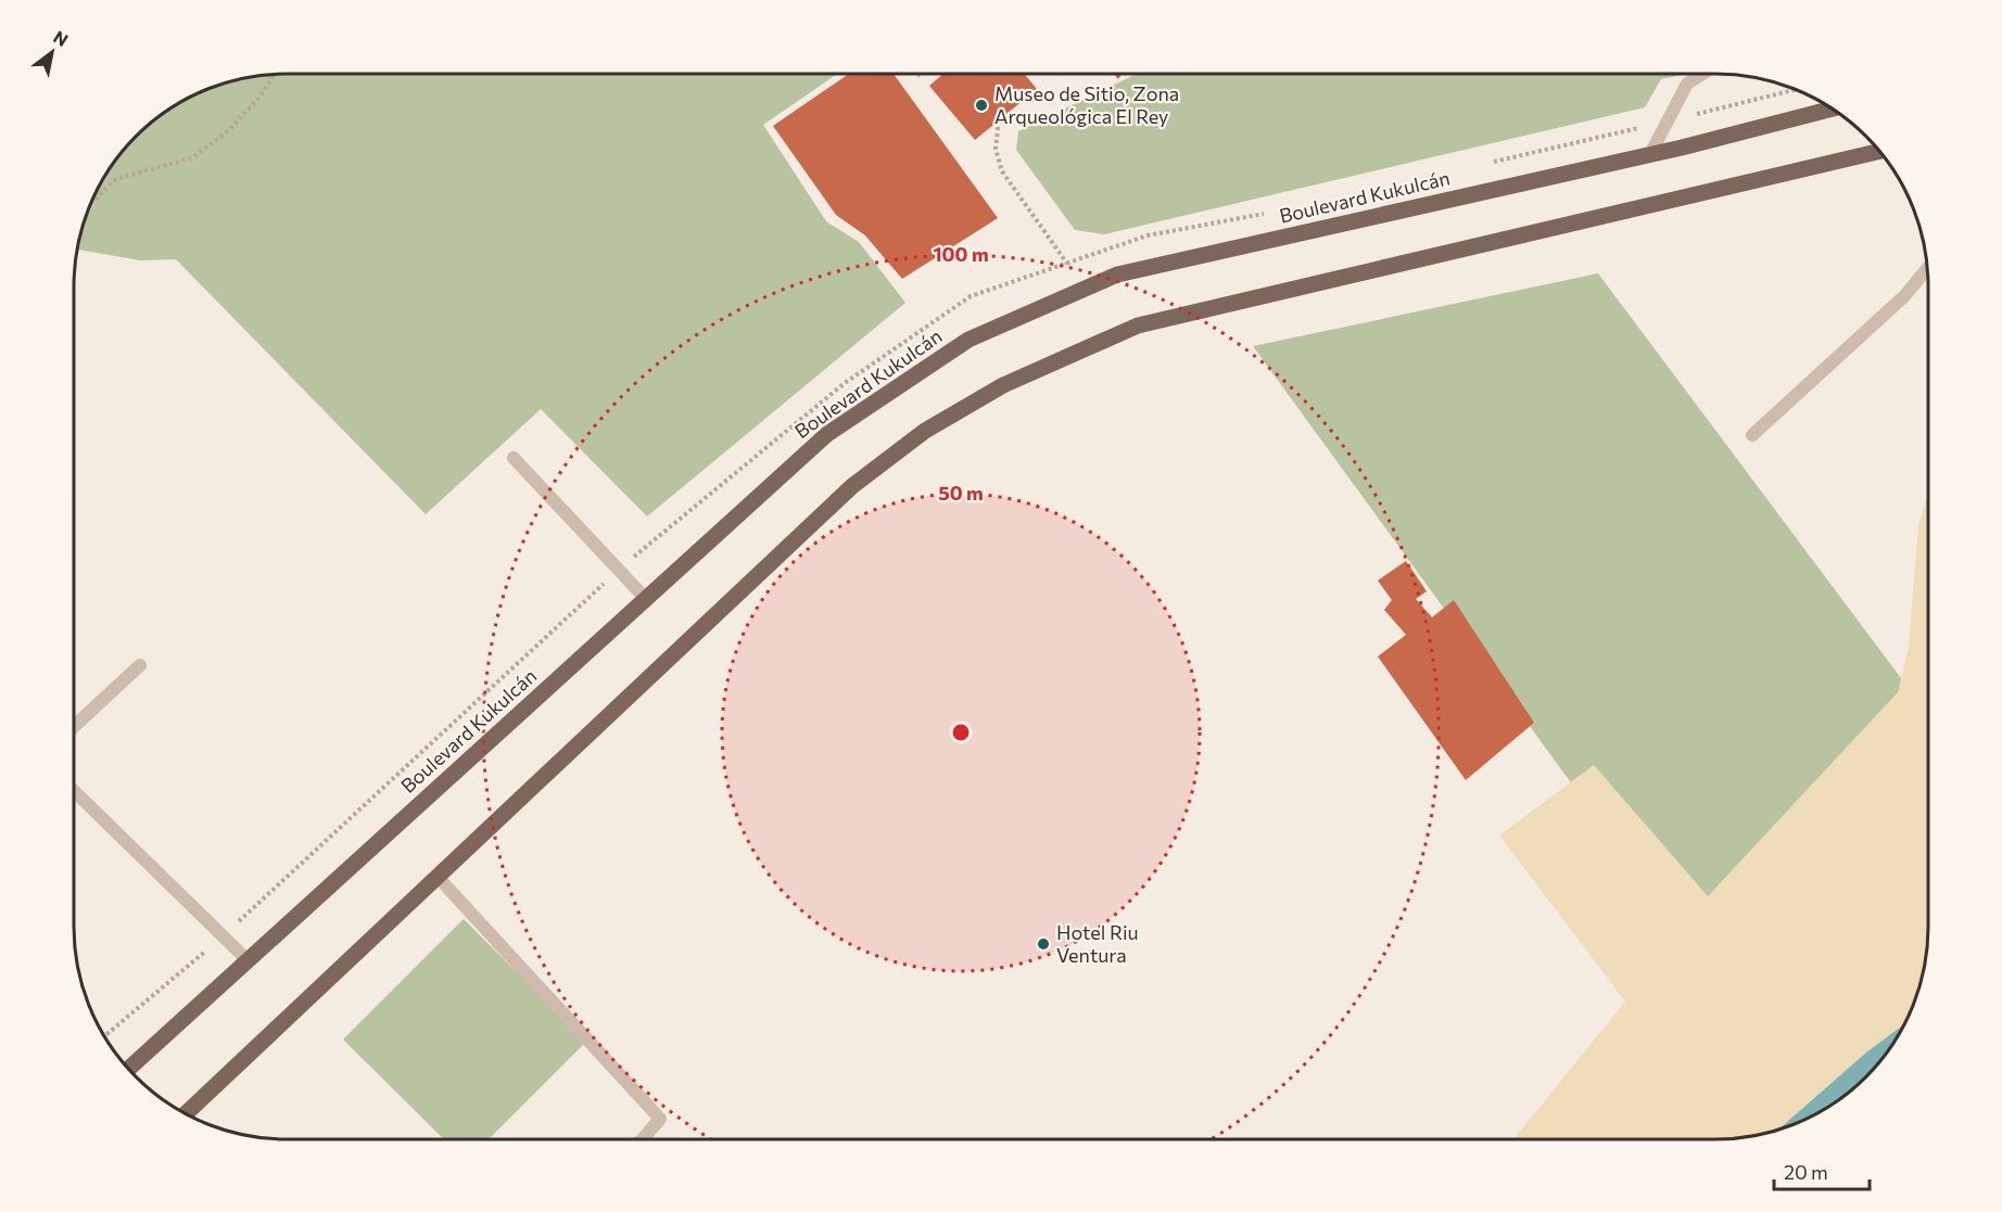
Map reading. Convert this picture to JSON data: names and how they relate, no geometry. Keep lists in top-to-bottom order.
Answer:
{
  "streets": {
    "main road": ["Boulevard Kukulcán"]
  },
  "places": ["Museo de Sitio, Zona Arqueológica El Rey", "Hotel Riu Ventura"],
  "scale_bar": "20 m",
  "north": "top right",
  "rings": ["100 m", "50 m"]
}
